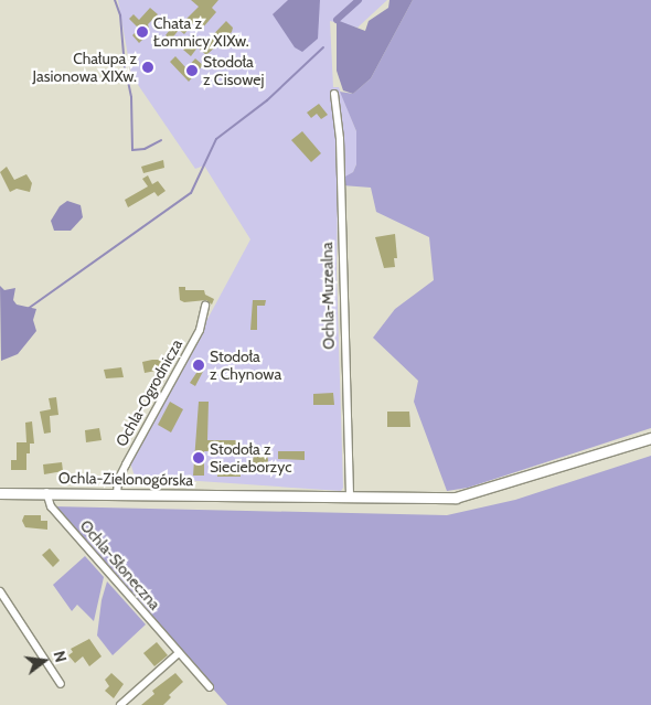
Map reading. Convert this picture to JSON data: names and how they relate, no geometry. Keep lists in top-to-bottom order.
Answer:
{
  "streets": {
    "street": [
      "Ochla-Muzealna",
      "Ochla-Ogrodnicza",
      "Ochla-Zielonogórska",
      "Ochla-Słoneczna"
    ]
  },
  "crossings": [
    ["Ochla-Muzealna", "Ochla-Zielonogórska"],
    ["Ochla-Ogrodnicza", "Ochla-Zielonogórska"],
    ["Ochla-Zielonogórska", "Ochla-Słoneczna"]
  ],
  "places": [
    "Chata z Łomnicy XIXw.",
    "Chałupa z Jasionowa XIXw.",
    "Stodoła z Cisowej",
    "Stodoła z Chynowa",
    "Stodoła z Siecieborzyc"
  ],
  "north": "right"
}
